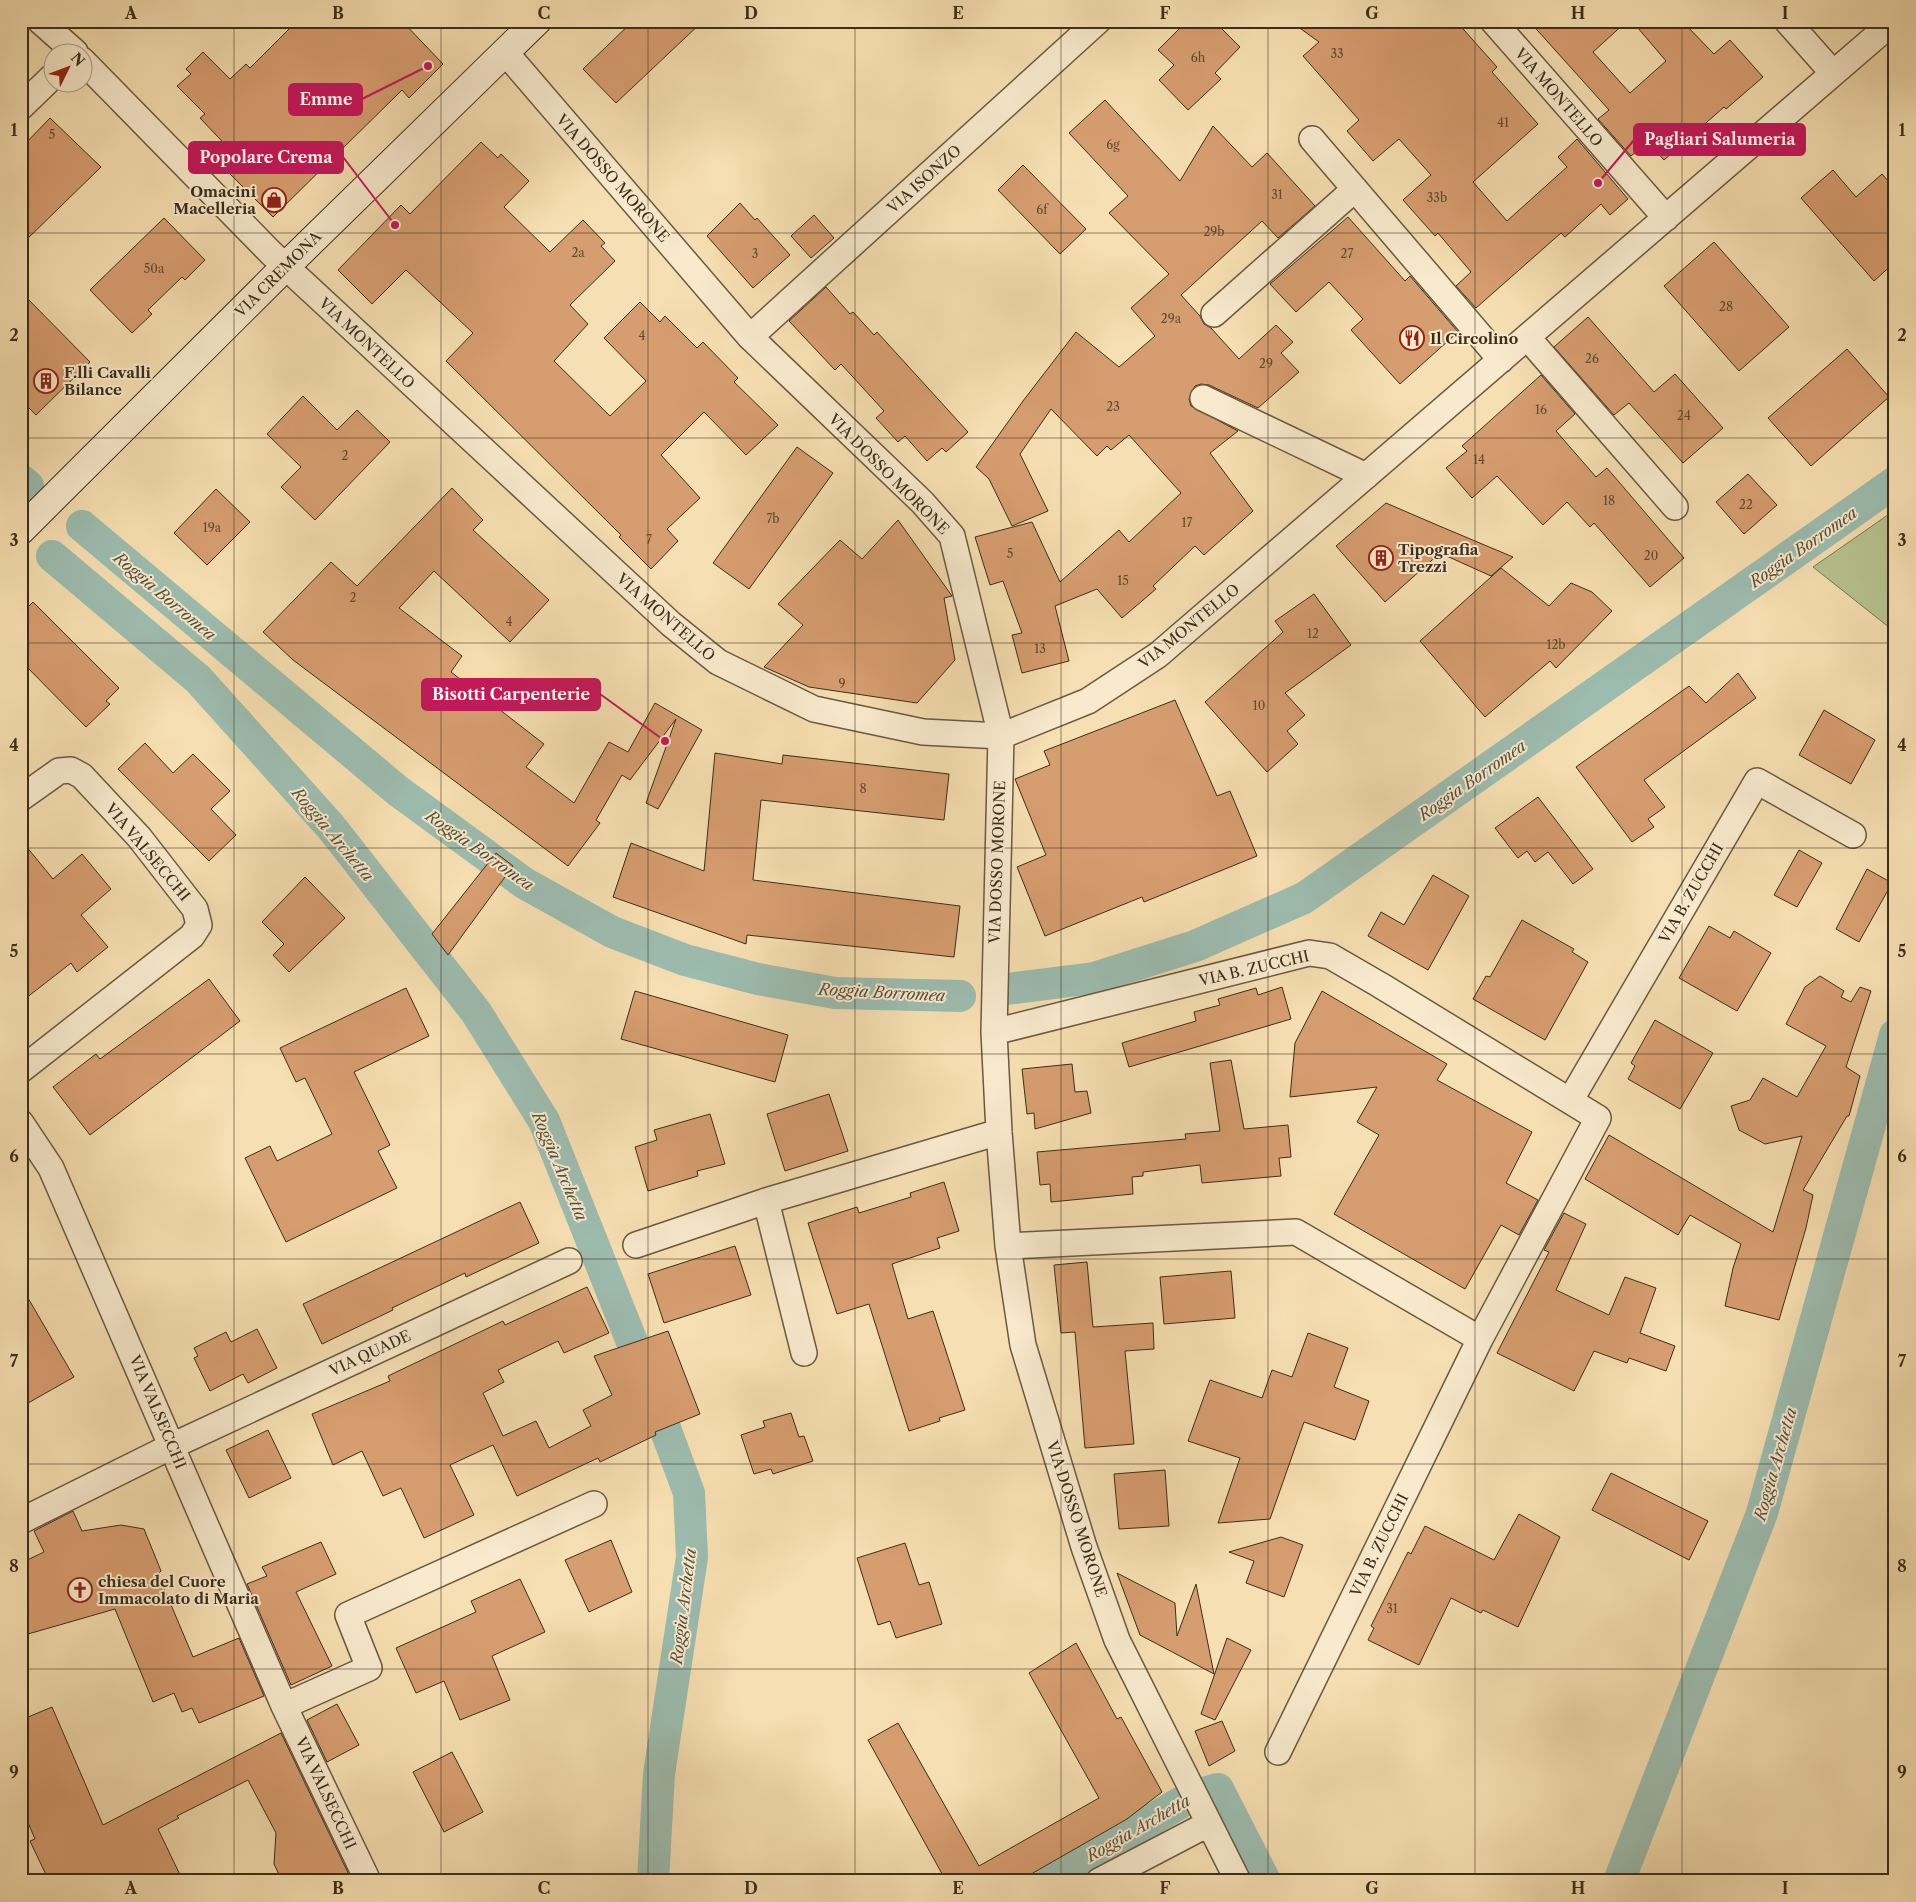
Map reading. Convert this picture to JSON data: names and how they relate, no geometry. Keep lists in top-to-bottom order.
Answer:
{
  "streets": {
    "street": [
      "VIA MONTELLO",
      "VIA DOSSO MORONE",
      "VIA ISONZO",
      "VIA CREMONA",
      "VIA VALSECCHI",
      "VIA B. ZUCCHI",
      "VIA QUADE"
    ]
  },
  "crossings": [
    ["VIA MONTELLO", "VIA DOSSO MORONE"],
    ["VIA MONTELLO", "VIA CREMONA"],
    ["VIA DOSSO MORONE", "VIA ISONZO"],
    ["VIA DOSSO MORONE", "VIA CREMONA"],
    ["VIA DOSSO MORONE", "VIA B. ZUCCHI"],
    ["VIA VALSECCHI", "VIA QUADE"]
  ],
  "water": ["Roggia Borromea", "Roggia Archetta"],
  "places": {
    "other": [
      "Emme",
      "Pagliari Salumeria",
      "Popolare Crema",
      "Bisotti Carpenterie"
    ],
    "shop": ["Omacini Macelleria"],
    "restaurant": ["Il Circolino"],
    "building": ["F.lli Cavalli Bilance", "Tipografia Trezzi"],
    "church": ["chiesa del Cuore Immacolato di Maria"]
  },
  "house_numbers": [
    "33",
    "6h",
    "41",
    "5",
    "6g",
    "31",
    "33b",
    "6f",
    "29b",
    "2a",
    "3",
    "27",
    "50a",
    "28",
    "29a",
    "4",
    "26",
    "29",
    "23",
    "16",
    "24",
    "2",
    "14",
    "18",
    "22",
    "7b",
    "17",
    "19a",
    "7",
    "5",
    "20",
    "15",
    "2",
    "4",
    "12",
    "12b",
    "13",
    "9",
    "10",
    "8",
    "31"
  ],
  "north": "top right",
  "grid": {
    "columns": [
      "A",
      "B",
      "C",
      "D",
      "E",
      "F",
      "G",
      "H",
      "I"
    ],
    "rows": [
      "1",
      "2",
      "3",
      "4",
      "5",
      "6",
      "7",
      "8",
      "9"
    ]
  }
}
